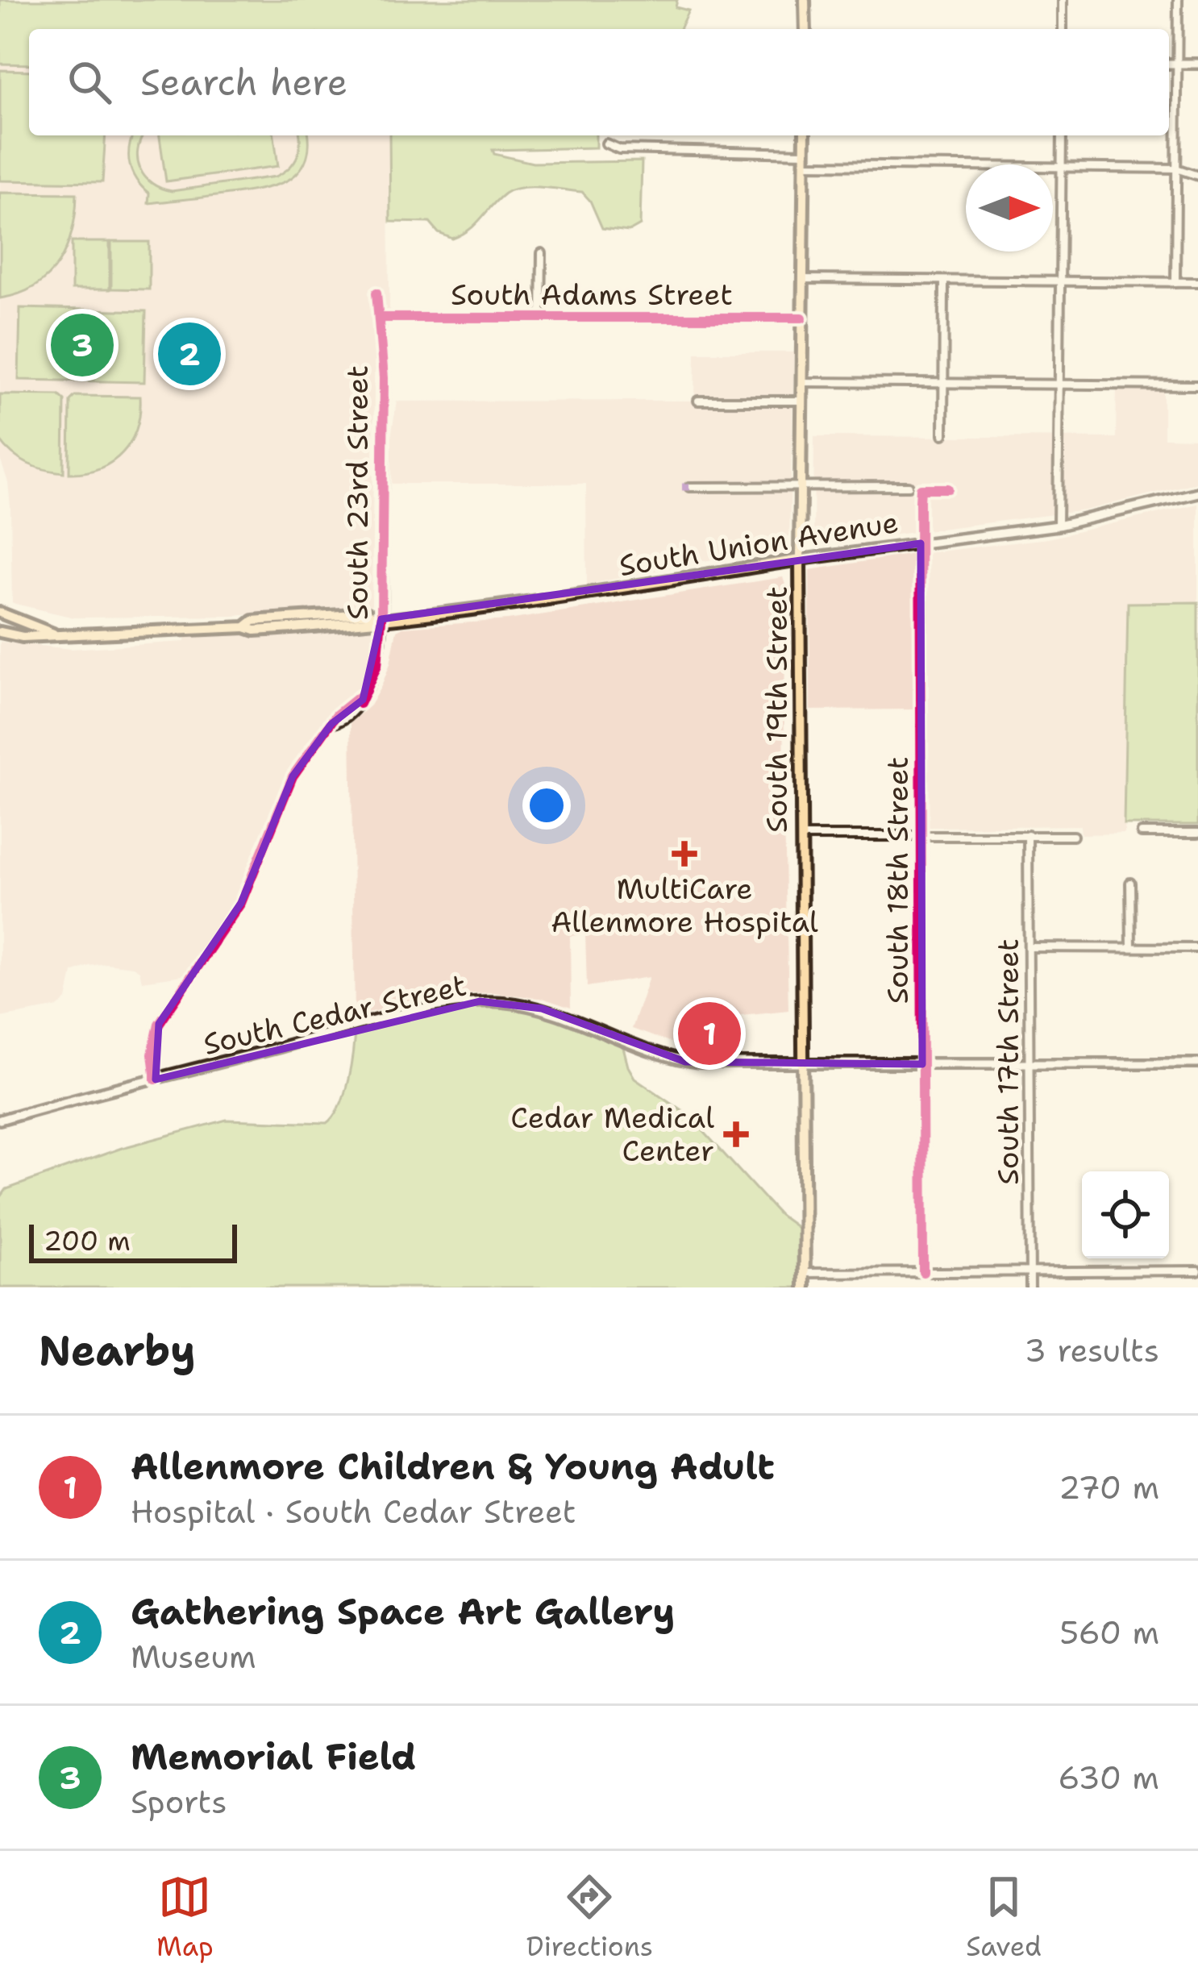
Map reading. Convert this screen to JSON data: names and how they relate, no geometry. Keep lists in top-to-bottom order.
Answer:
{
  "streets": {
    "main road": ["South Union Avenue", "South 19th Street", "South Cedar Street"],
    "street": [
      "South Adams Street",
      "South 23rd Street",
      "South 18th Street",
      "South 17th Street"
    ]
  },
  "crossings": [
    ["South Adams Street", "South 23rd Street"],
    ["South Adams Street", "South 19th Street"],
    ["South 23rd Street", "South Union Avenue"],
    ["South 23rd Street", "South Cedar Street"],
    ["South Union Avenue", "South 19th Street"],
    ["South Union Avenue", "South 18th Street"],
    ["South 19th Street", "South Cedar Street"],
    ["South 18th Street", "South Cedar Street"],
    ["South Cedar Street", "South 17th Street"]
  ],
  "places": {
    "health": ["MultiCare Allenmore Hospital", "Cedar Medical Center"]
  },
  "scale_bar": "200 m",
  "north": "right",
  "page": {
    "search": "Search here",
    "pins": ["3", "2", "1"],
    "scale": "200 m",
    "heading": ["Nearby", "3 results"],
    "list": [
      {
        "mark": "1",
        "name": "Allenmore Children & Young Adult",
        "note": "Hospital · South Cedar Street",
        "value": "270 m"
      },
      {
        "mark": "2",
        "name": "Gathering Space Art Gallery",
        "note": "Museum",
        "value": "560 m"
      },
      {
        "mark": "3",
        "name": "Memorial Field",
        "note": "Sports",
        "value": "630 m"
      }
    ],
    "nav": ["Map", "Directions", "Saved"]
  }
}
